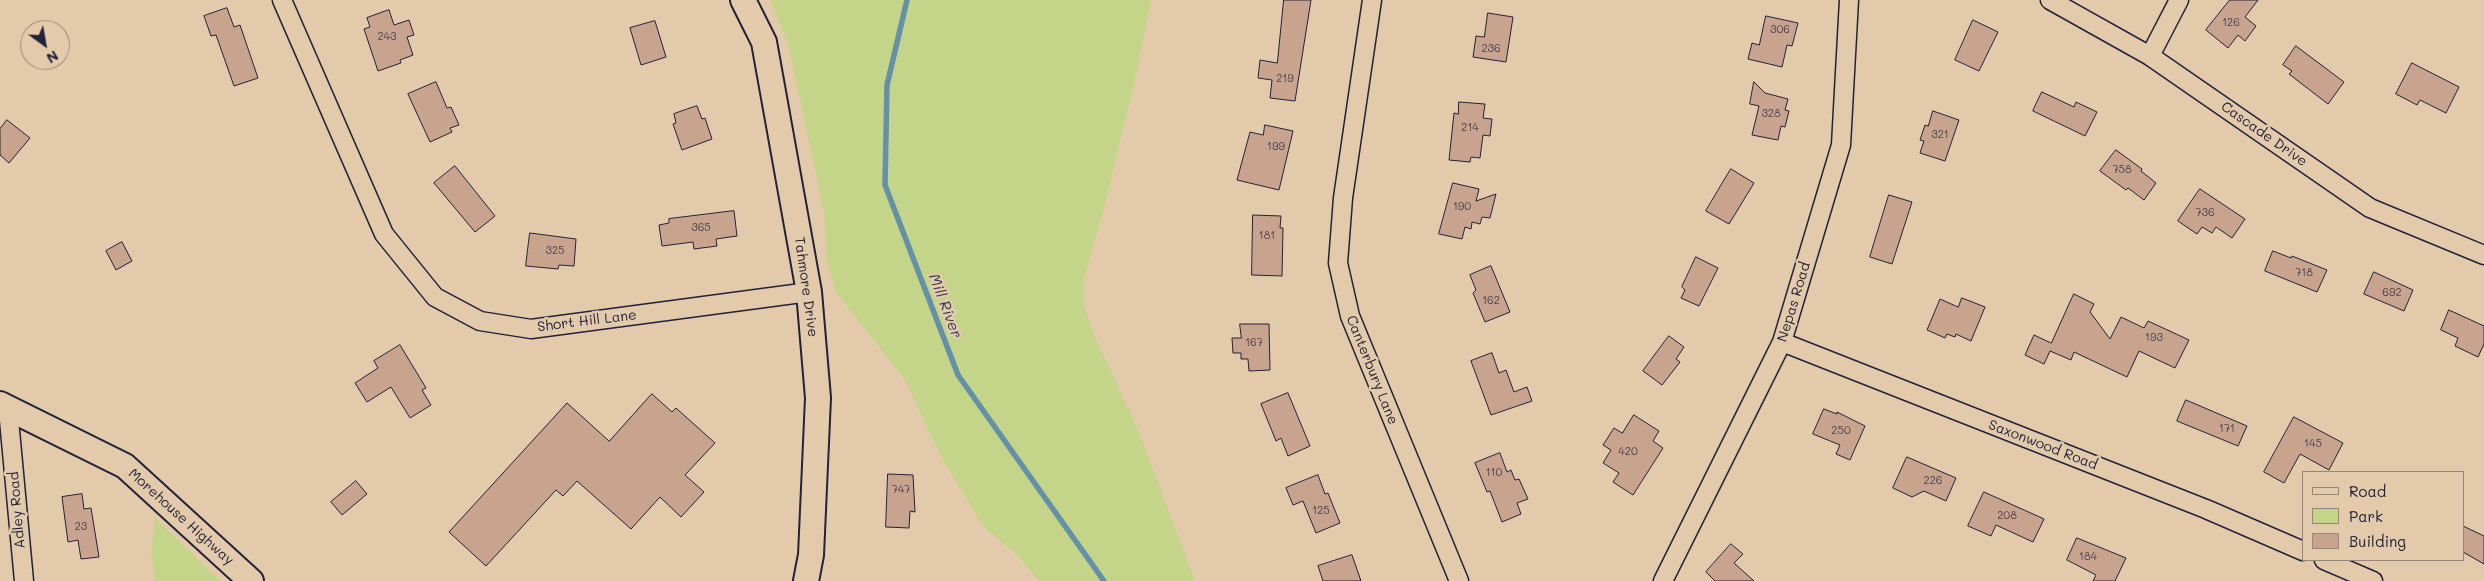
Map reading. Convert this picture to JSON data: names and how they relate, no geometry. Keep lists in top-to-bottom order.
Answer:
{
  "streets": {
    "street": [
      "Cascade Drive",
      "Tahmore Drive",
      "Nepas Road",
      "Short Hill Lane",
      "Canterbury Lane",
      "Saxonwood Road",
      "Adley Road",
      "Morehouse Highway"
    ]
  },
  "crossings": [
    ["Tahmore Drive", "Short Hill Lane"],
    ["Nepas Road", "Saxonwood Road"],
    ["Adley Road", "Morehouse Highway"]
  ],
  "water": ["Mill River"],
  "house_numbers": [
    "126",
    "306",
    "243",
    "236",
    "219",
    "328",
    "214",
    "321",
    "199",
    "758",
    "190",
    "736",
    "365",
    "181",
    "325",
    "718",
    "692",
    "162",
    "193",
    "167",
    "171",
    "250",
    "145",
    "420",
    "110",
    "226",
    "747",
    "125",
    "208",
    "23",
    "184"
  ],
  "legend": ["Road", "Park", "Building"],
  "north": "bottom right"
}
